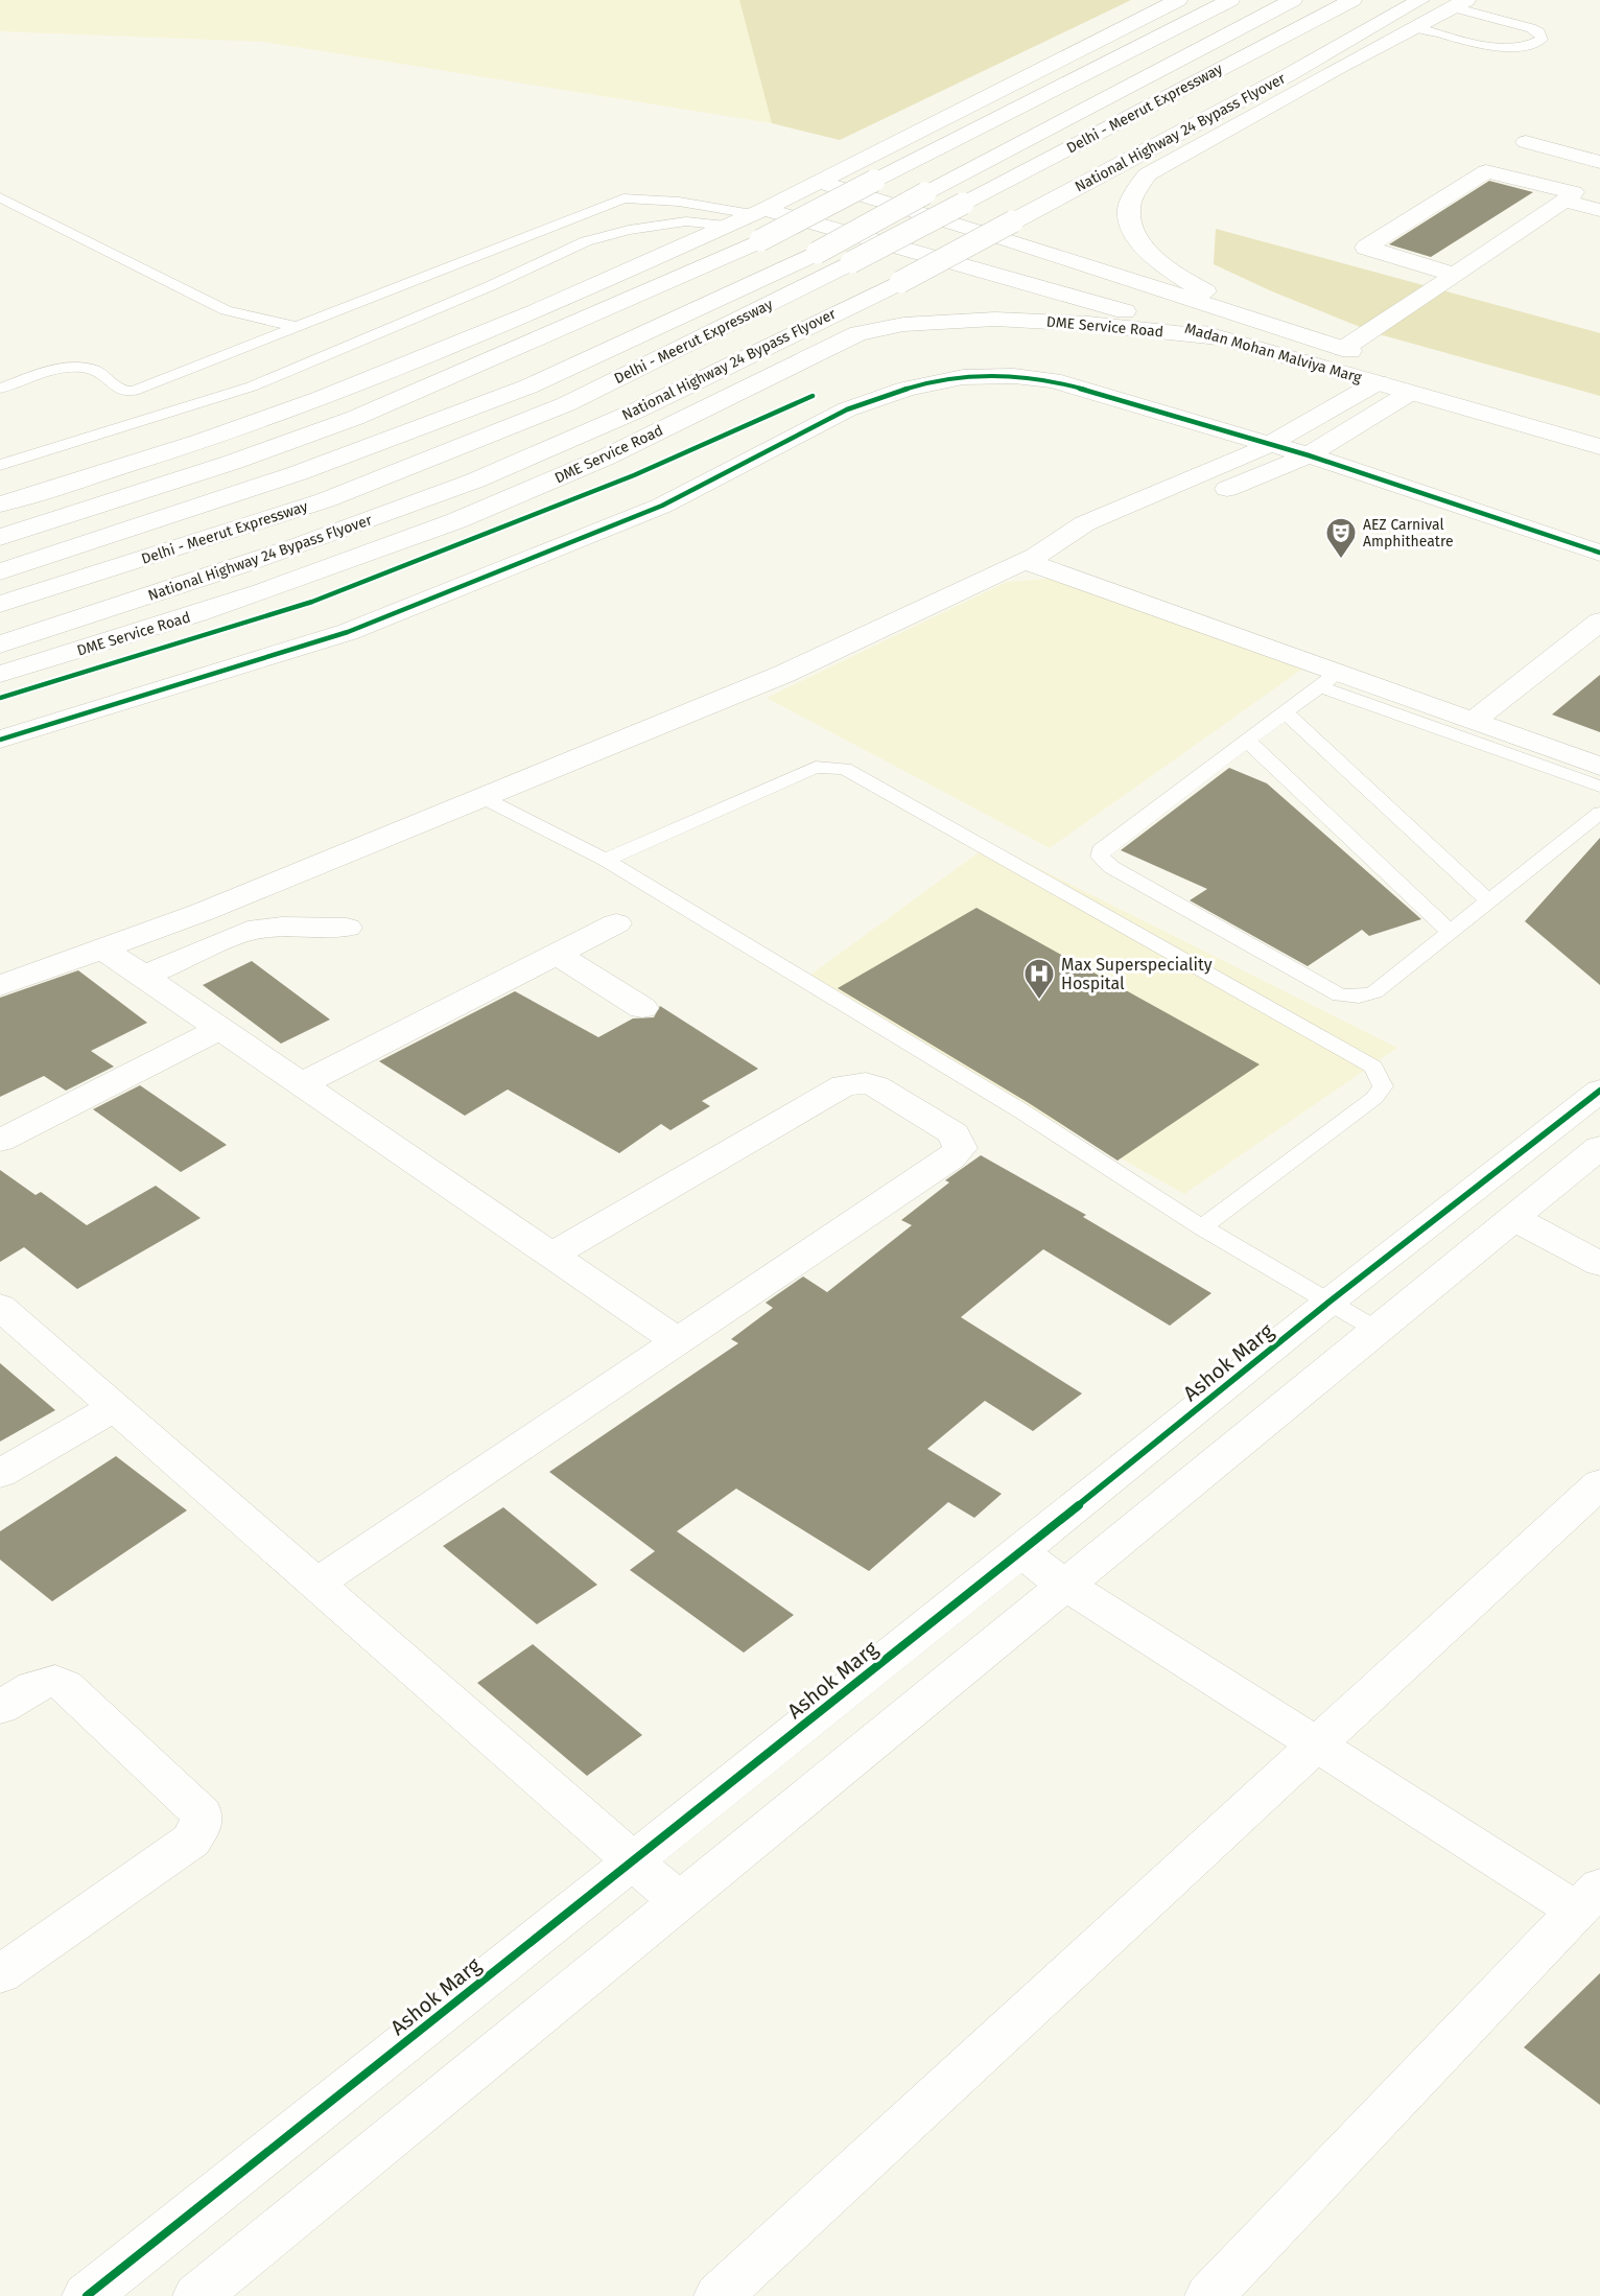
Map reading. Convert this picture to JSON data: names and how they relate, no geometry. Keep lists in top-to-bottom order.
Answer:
{
  "streets": {
    "main road": [
      "Delhi - Meerut Expressway",
      "National Highway 24 Bypass Flyover",
      "DME Service Road",
      "Madan Mohan Malviya Marg",
      "Ashok Marg"
    ]
  },
  "crossings": [
    ["DME Service Road", "Madan Mohan Malviya Marg"]
  ],
  "places": {
    "theatre": ["AEZ Carnival Amphitheatre"],
    "hospital": ["Max Superspeciality Hospital"]
  }
}
